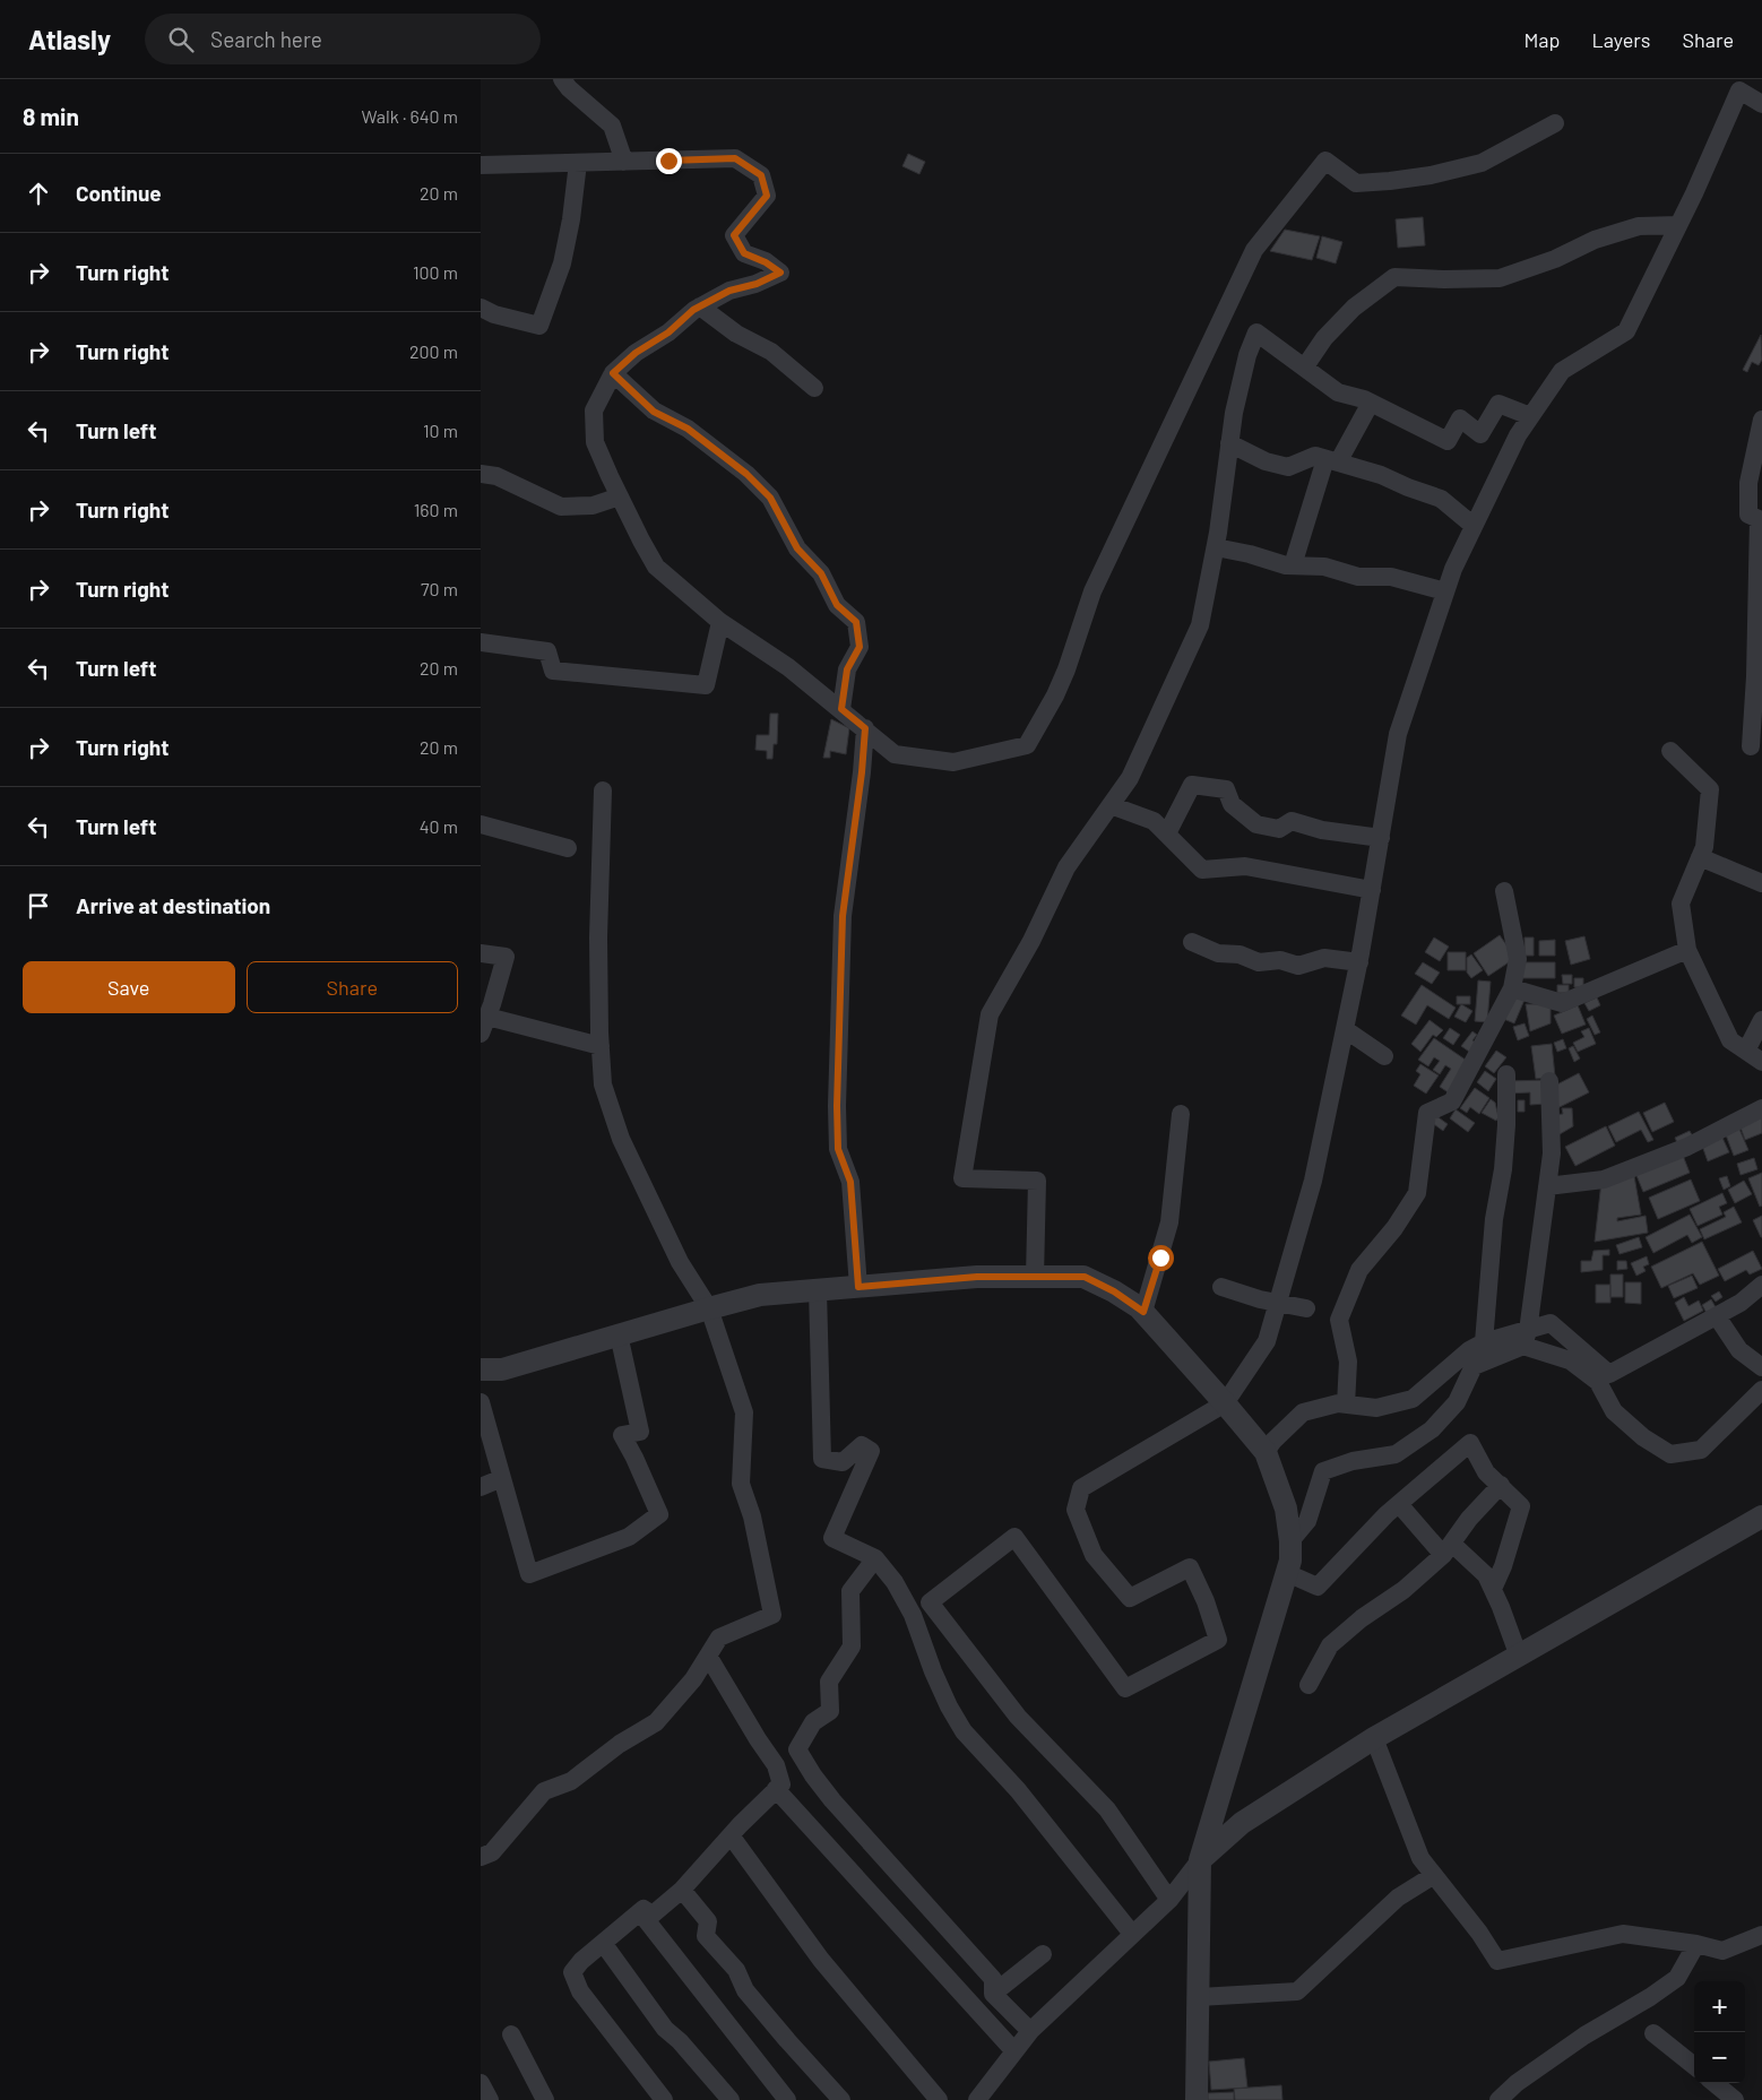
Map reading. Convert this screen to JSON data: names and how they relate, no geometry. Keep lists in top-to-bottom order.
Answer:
{
  "page": {
    "header": "Atlasly",
    "search": "Search here",
    "nav": ["Map", "Layers", "Share"],
    "heading": ["8 min", "Walk · 640 m"],
    "list": [
      ["Continue", "20 m"],
      ["Turn right", "100 m"],
      ["Turn right", "200 m"],
      ["Turn left", "10 m"],
      ["Turn right", "160 m"],
      ["Turn right", "70 m"],
      ["Turn left", "20 m"],
      ["Turn right", "20 m"],
      ["Turn left", "40 m"],
      "Arrive at destination"
    ],
    "buttons": ["Save", "Share"],
    "map_buttons": ["+", "−"]
  }
}
